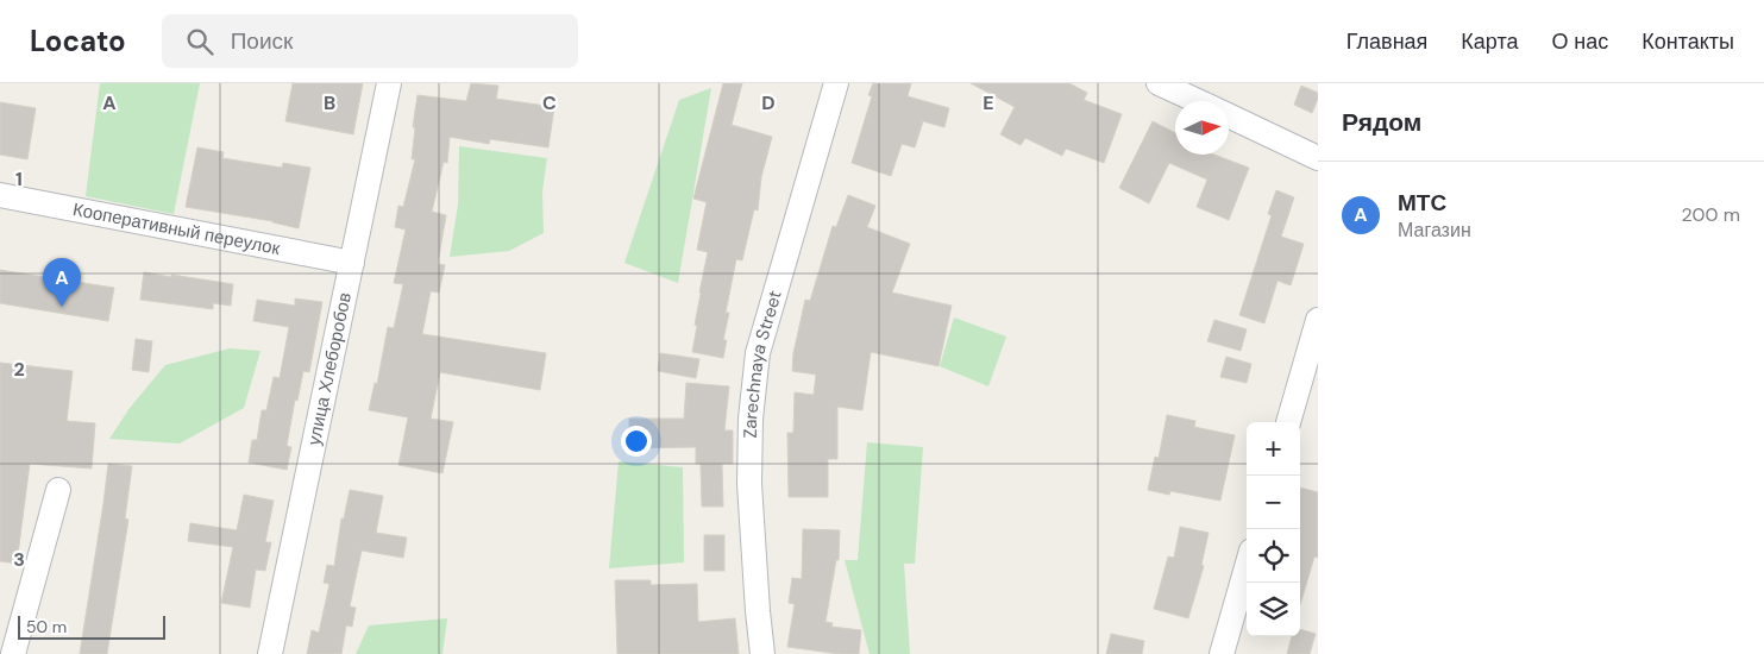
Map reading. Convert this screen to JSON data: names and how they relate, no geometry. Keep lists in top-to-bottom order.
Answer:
{
  "streets": {
    "street": ["Кооперативный переулок", "Zarechnaya Street", "улица Хлеборобов"]
  },
  "crossings": [
    ["Кооперативный переулок", "улица Хлеборобов"]
  ],
  "scale_bar": "50 m",
  "north": "right",
  "page": {
    "header": "Locato",
    "search": "Поиск",
    "nav": [
      "Главная",
      "Карта",
      "О нас",
      "Контакты"
    ],
    "heading": "Рядом",
    "list": [
      {
        "mark": "A",
        "name": "МТС",
        "note": "Магазин",
        "value": "200 m"
      }
    ],
    "pins": "A",
    "map_buttons": ["+", "−"],
    "scale": "50 m"
  },
  "grid": {
    "columns": [
      "A",
      "B",
      "C",
      "D",
      "E"
    ],
    "rows": ["1", "2", "3"]
  }
}
